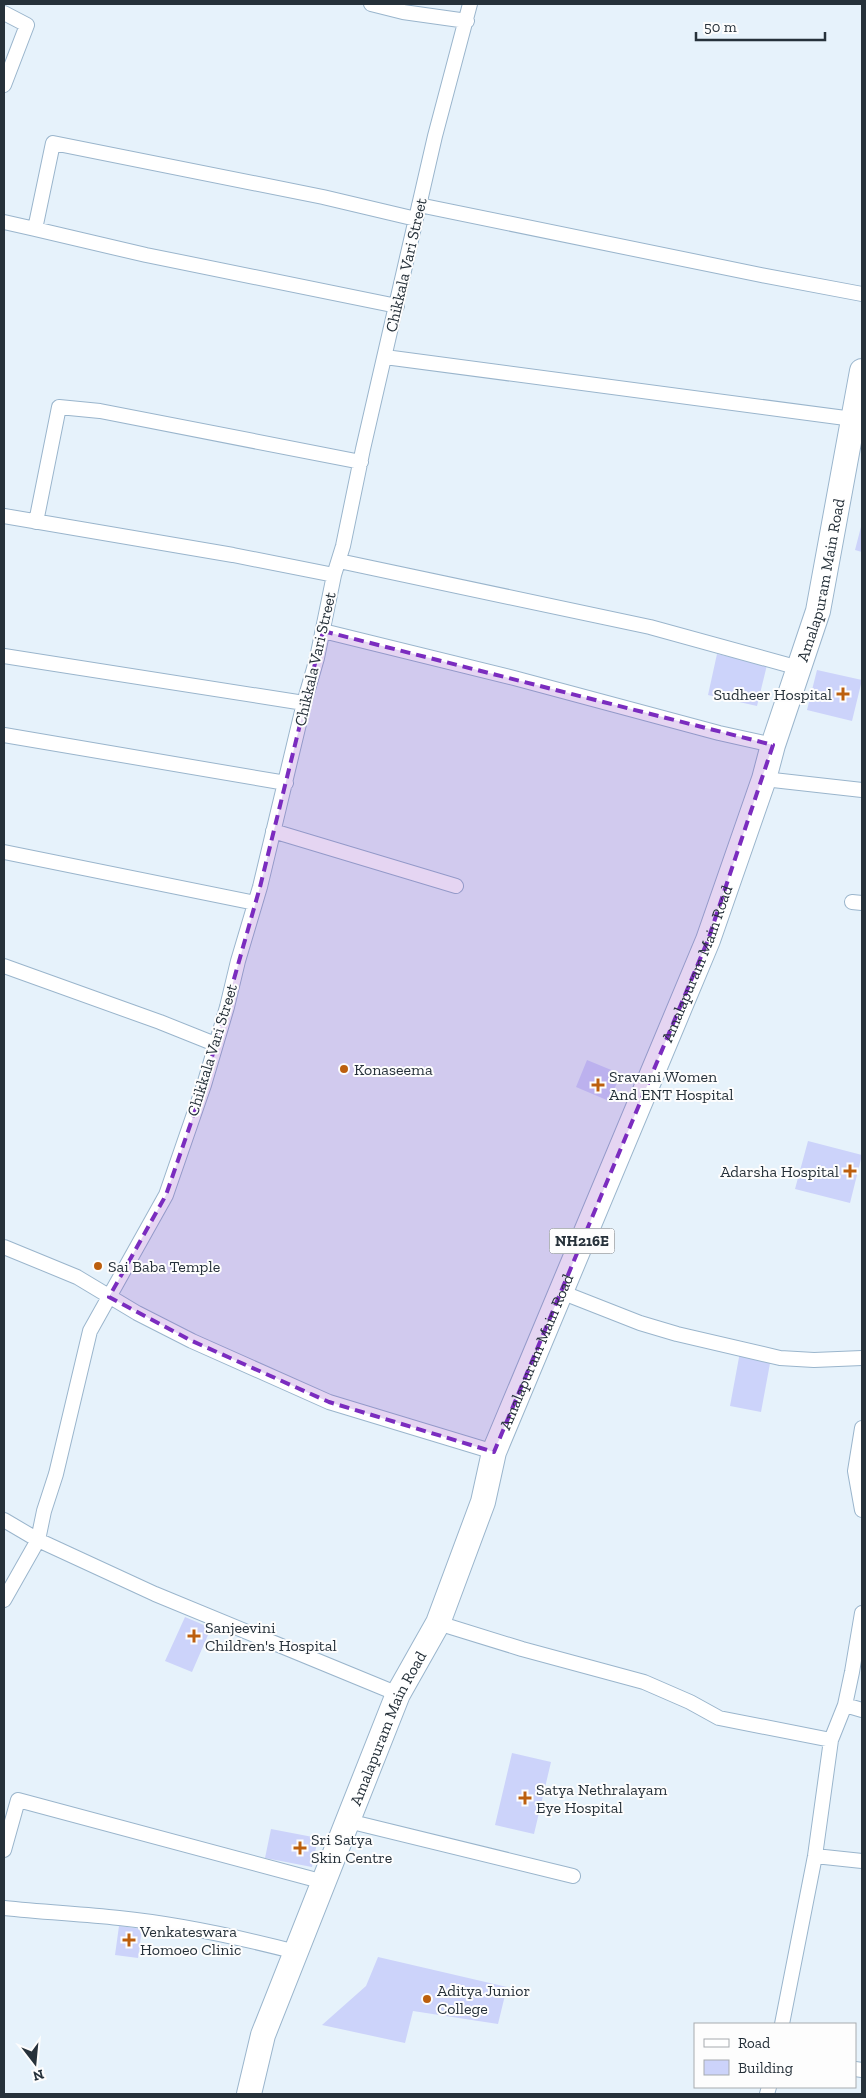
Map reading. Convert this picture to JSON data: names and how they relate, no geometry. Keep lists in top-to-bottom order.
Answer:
{
  "streets": {
    "highway": ["Amalapuram Main Road", "NH216E"],
    "street": ["Chikkala Vari Street"]
  },
  "places": {
    "health": [
      "Sudheer Hospital",
      "Sravani Women And ENT Hospital",
      "Adarsha Hospital",
      "Sanjeevini Children's Hospital",
      "Satya Nethralayam Eye Hospital",
      "Sri Satya Skin Centre",
      "Venkateswara Homoeo Clinic"
    ],
    "other": ["Konaseema", "Sai Baba Temple", "Aditya Junior College"]
  },
  "legend": ["Road", "Building"],
  "scale_bar": "50 m",
  "north": "bottom"
}
